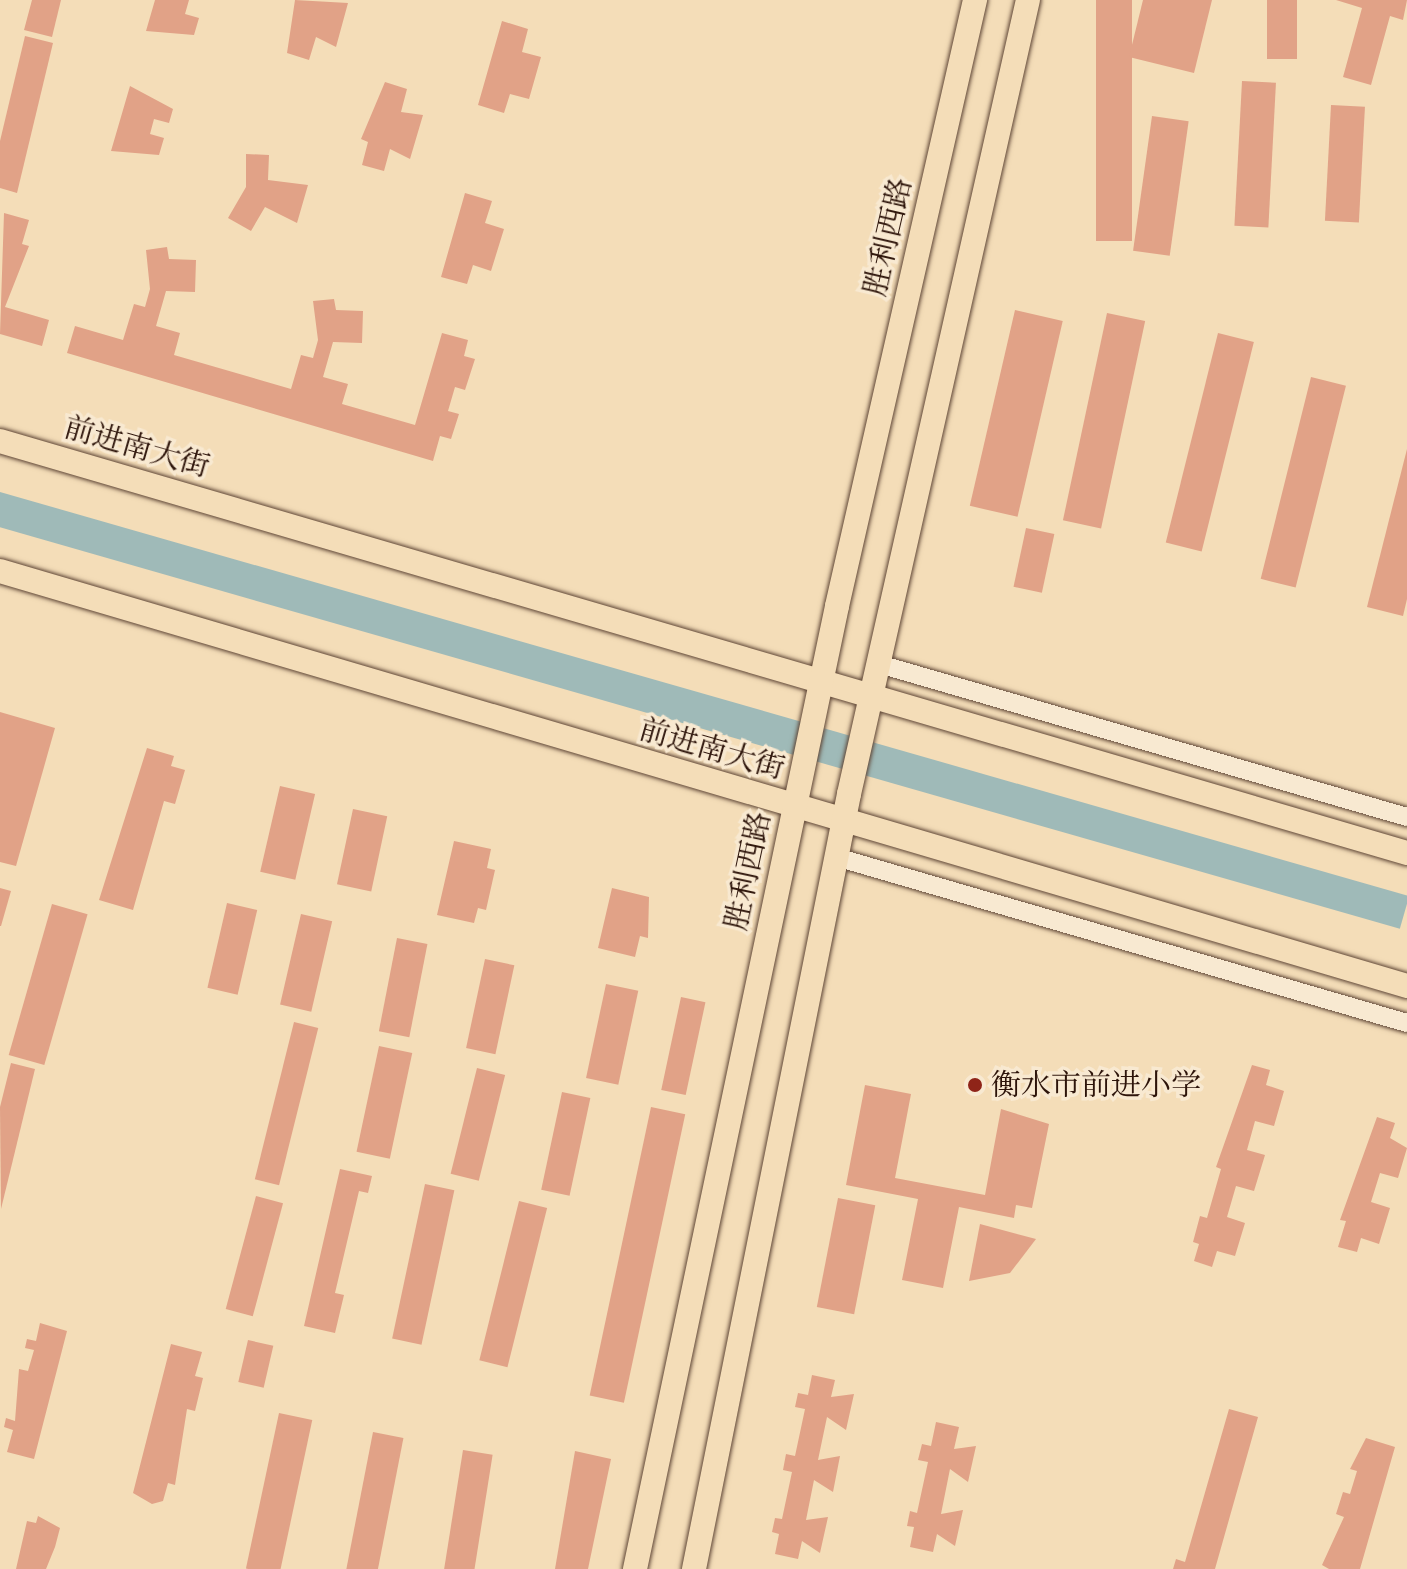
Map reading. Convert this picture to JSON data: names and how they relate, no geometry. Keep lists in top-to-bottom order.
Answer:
{
  "streets": {
    "main road": ["胜利西路", "前进南大街"]
  },
  "crossings": [
    ["胜利西路", "前进南大街"]
  ],
  "places": ["衡水市前进小学"]
}
